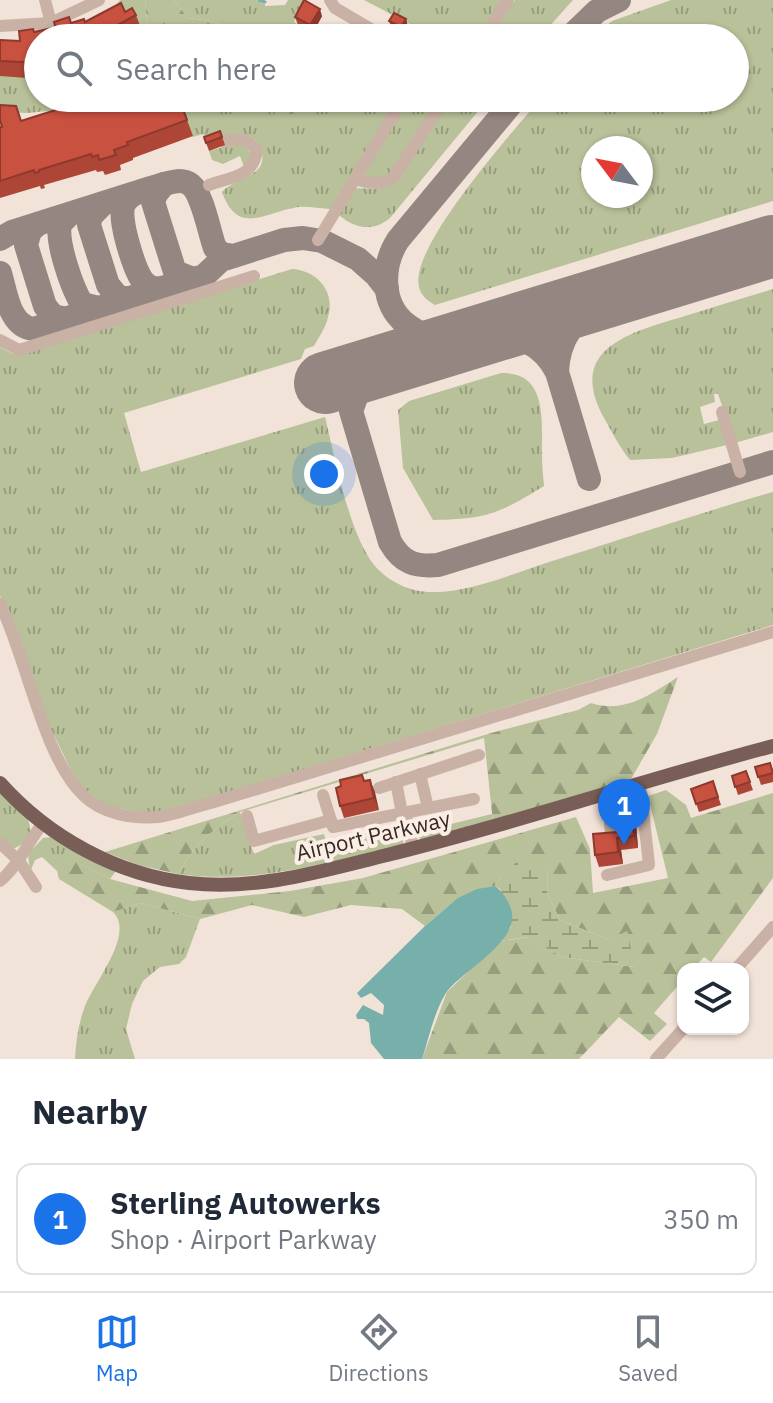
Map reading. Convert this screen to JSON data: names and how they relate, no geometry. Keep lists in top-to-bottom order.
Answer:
{
  "streets": {
    "main road": ["Airport Parkway"]
  },
  "north": "top left",
  "page": {
    "search": "Search here",
    "pins": "1",
    "heading": "Nearby",
    "list": [
      {
        "mark": "1",
        "name": "Sterling Autowerks",
        "note": "Shop · Airport Parkway",
        "value": "350 m"
      }
    ],
    "nav": ["Map", "Directions", "Saved"]
  }
}
